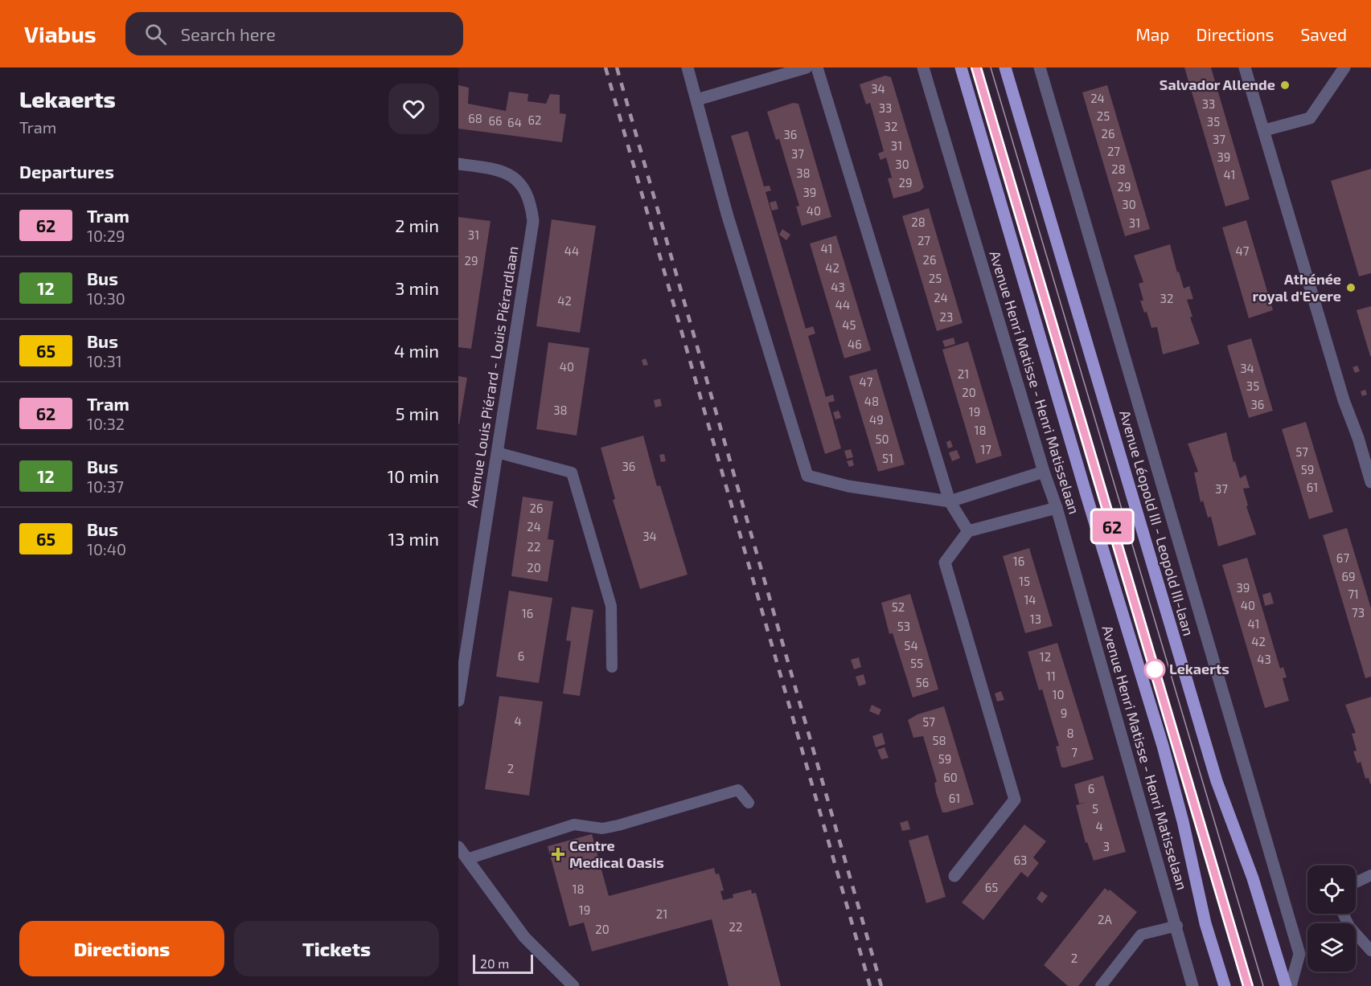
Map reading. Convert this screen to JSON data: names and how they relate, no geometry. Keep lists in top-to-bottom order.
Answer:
{
  "streets": {
    "main road": ["Avenue Léopold III - Leopold III-laan"],
    "street": ["Avenue Louis Piérard - Louis Piérardlaan", "Avenue Henri Matisse - Henri Matisselaan"]
  },
  "places": {
    "other": ["Salvador Allende", "Athénée royal d'Evere", "Lekaerts"],
    "health": ["Centre Medical Oasis"]
  },
  "lines": ["tram line 62"],
  "house_numbers": [
    "34",
    "24",
    "33",
    "33",
    "25",
    "68",
    "62",
    "66",
    "35",
    "64",
    "32",
    "26",
    "36",
    "37",
    "31",
    "27",
    "37",
    "39",
    "30",
    "28",
    "38",
    "41",
    "29",
    "29",
    "39",
    "30",
    "40",
    "28",
    "31",
    "31",
    "27",
    "41",
    "44",
    "47",
    "26",
    "29",
    "42",
    "25",
    "43",
    "24",
    "32",
    "42",
    "44",
    "23",
    "45",
    "46",
    "40",
    "34",
    "21",
    "47",
    "35",
    "20",
    "48",
    "36",
    "38",
    "19",
    "49",
    "18",
    "50",
    "17",
    "57",
    "51",
    "36",
    "59",
    "61",
    "37",
    "26",
    "24",
    "34",
    "22",
    "67",
    "16",
    "20",
    "69",
    "15",
    "39",
    "71",
    "14",
    "40",
    "52",
    "73",
    "16",
    "13",
    "41",
    "53",
    "42",
    "54",
    "6",
    "12",
    "43",
    "55",
    "11",
    "56",
    "10",
    "9",
    "4",
    "57",
    "8",
    "58",
    "7",
    "59",
    "2",
    "60",
    "6",
    "61",
    "5",
    "4",
    "3",
    "63",
    "65",
    "18",
    "19",
    "21",
    "2A",
    "22",
    "20",
    "2"
  ],
  "scale_bar": "20 m",
  "page": {
    "header": "Viabus",
    "search": "Search here",
    "nav": ["Map", "Directions", "Saved"],
    "heading": [
      ["Lekaerts", "Tram"],
      "Departures"
    ],
    "on_map": "62",
    "list": [
      {
        "mark": "62",
        "name": "Tram",
        "note": "10:29",
        "value": "2 min"
      },
      {
        "mark": "12",
        "name": "Bus",
        "note": "10:30",
        "value": "3 min"
      },
      {
        "mark": "65",
        "name": "Bus",
        "note": "10:31",
        "value": "4 min"
      },
      {
        "mark": "62",
        "name": "Tram",
        "note": "10:32",
        "value": "5 min"
      },
      {
        "mark": "12",
        "name": "Bus",
        "note": "10:37",
        "value": "10 min"
      },
      {
        "mark": "65",
        "name": "Bus",
        "note": "10:40",
        "value": "13 min"
      }
    ],
    "buttons": ["Directions", "Tickets"],
    "scale": "20 m"
  }
}
